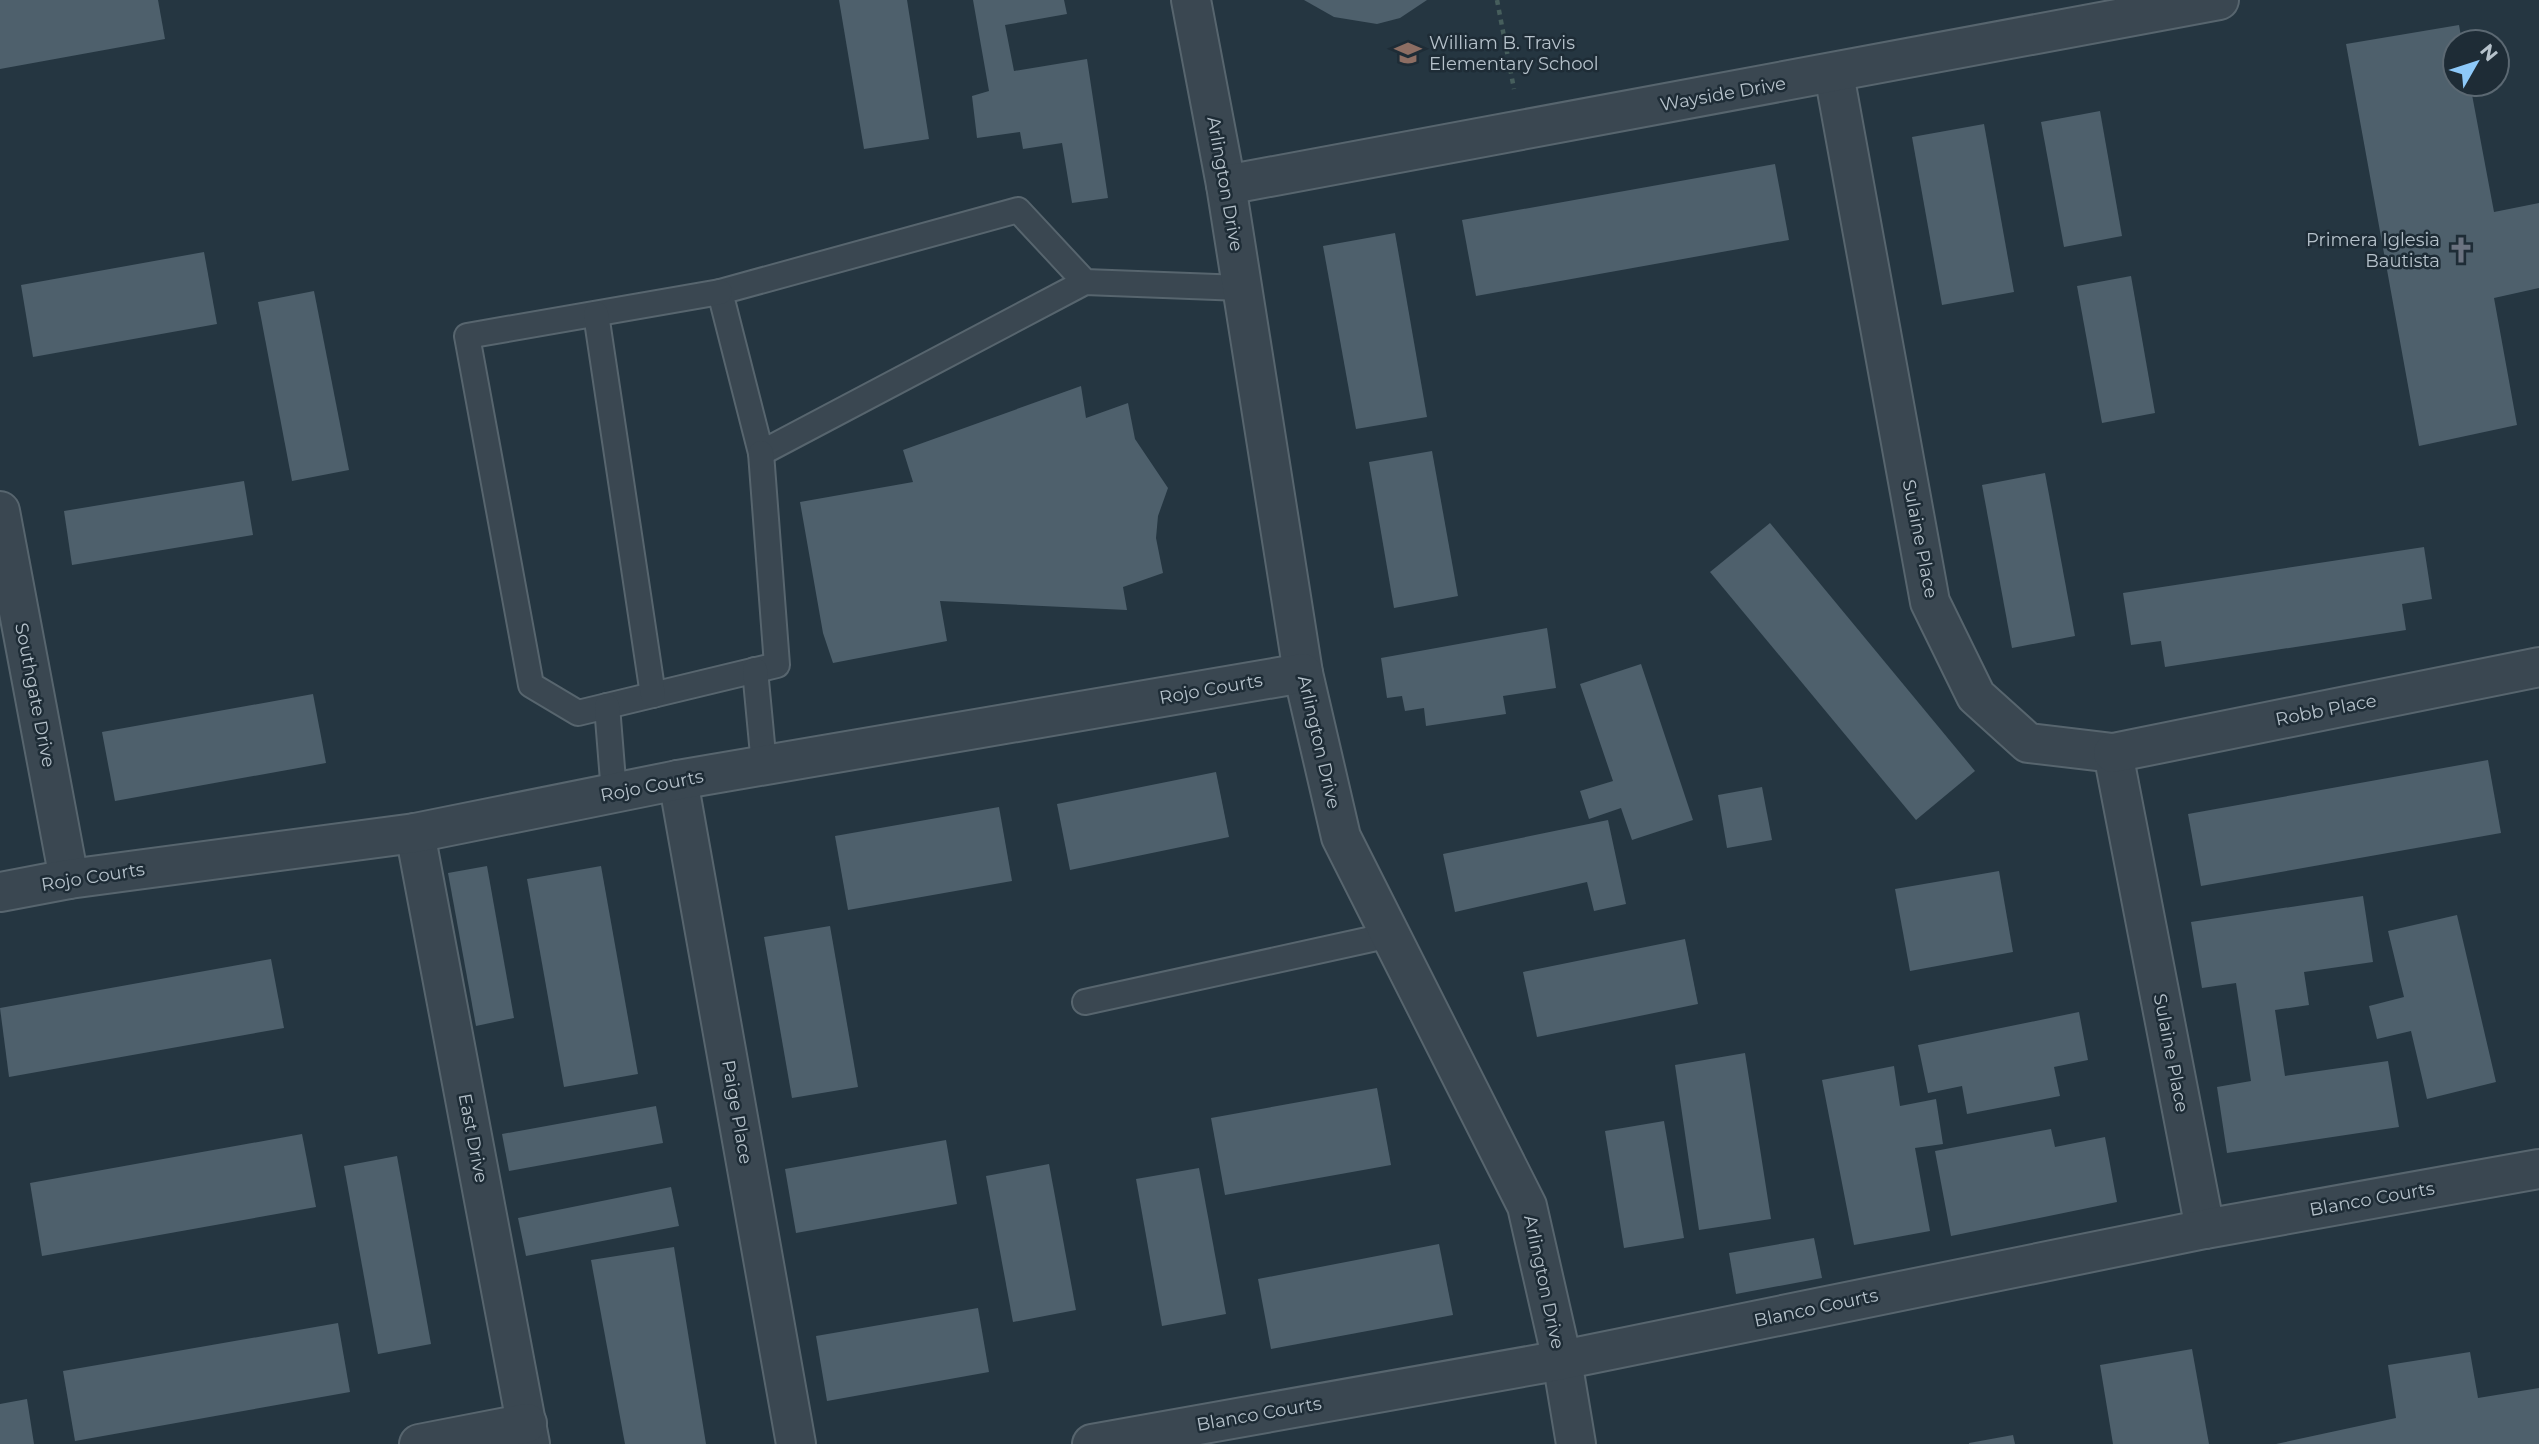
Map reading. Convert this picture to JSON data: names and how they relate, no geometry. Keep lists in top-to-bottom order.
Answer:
{
  "streets": {
    "street": [
      "Wayside Drive",
      "Arlington Drive",
      "Sulaine Place",
      "Rojo Courts",
      "Southgate Drive",
      "Robb Place",
      "Paige Place",
      "East Drive",
      "Blanco Courts"
    ]
  },
  "crossings": [
    ["Wayside Drive", "Arlington Drive"],
    ["Wayside Drive", "Sulaine Place"],
    ["Arlington Drive", "Rojo Courts"],
    ["Arlington Drive", "Blanco Courts"],
    ["Sulaine Place", "Robb Place"],
    ["Sulaine Place", "Blanco Courts"],
    ["Rojo Courts", "Southgate Drive"],
    ["Rojo Courts", "Paige Place"],
    ["Rojo Courts", "East Drive"]
  ],
  "places": {
    "school or university": ["William B. Travis Elementary School"],
    "church": ["Primera Iglesia Bautista"]
  },
  "north": "top right"
}
